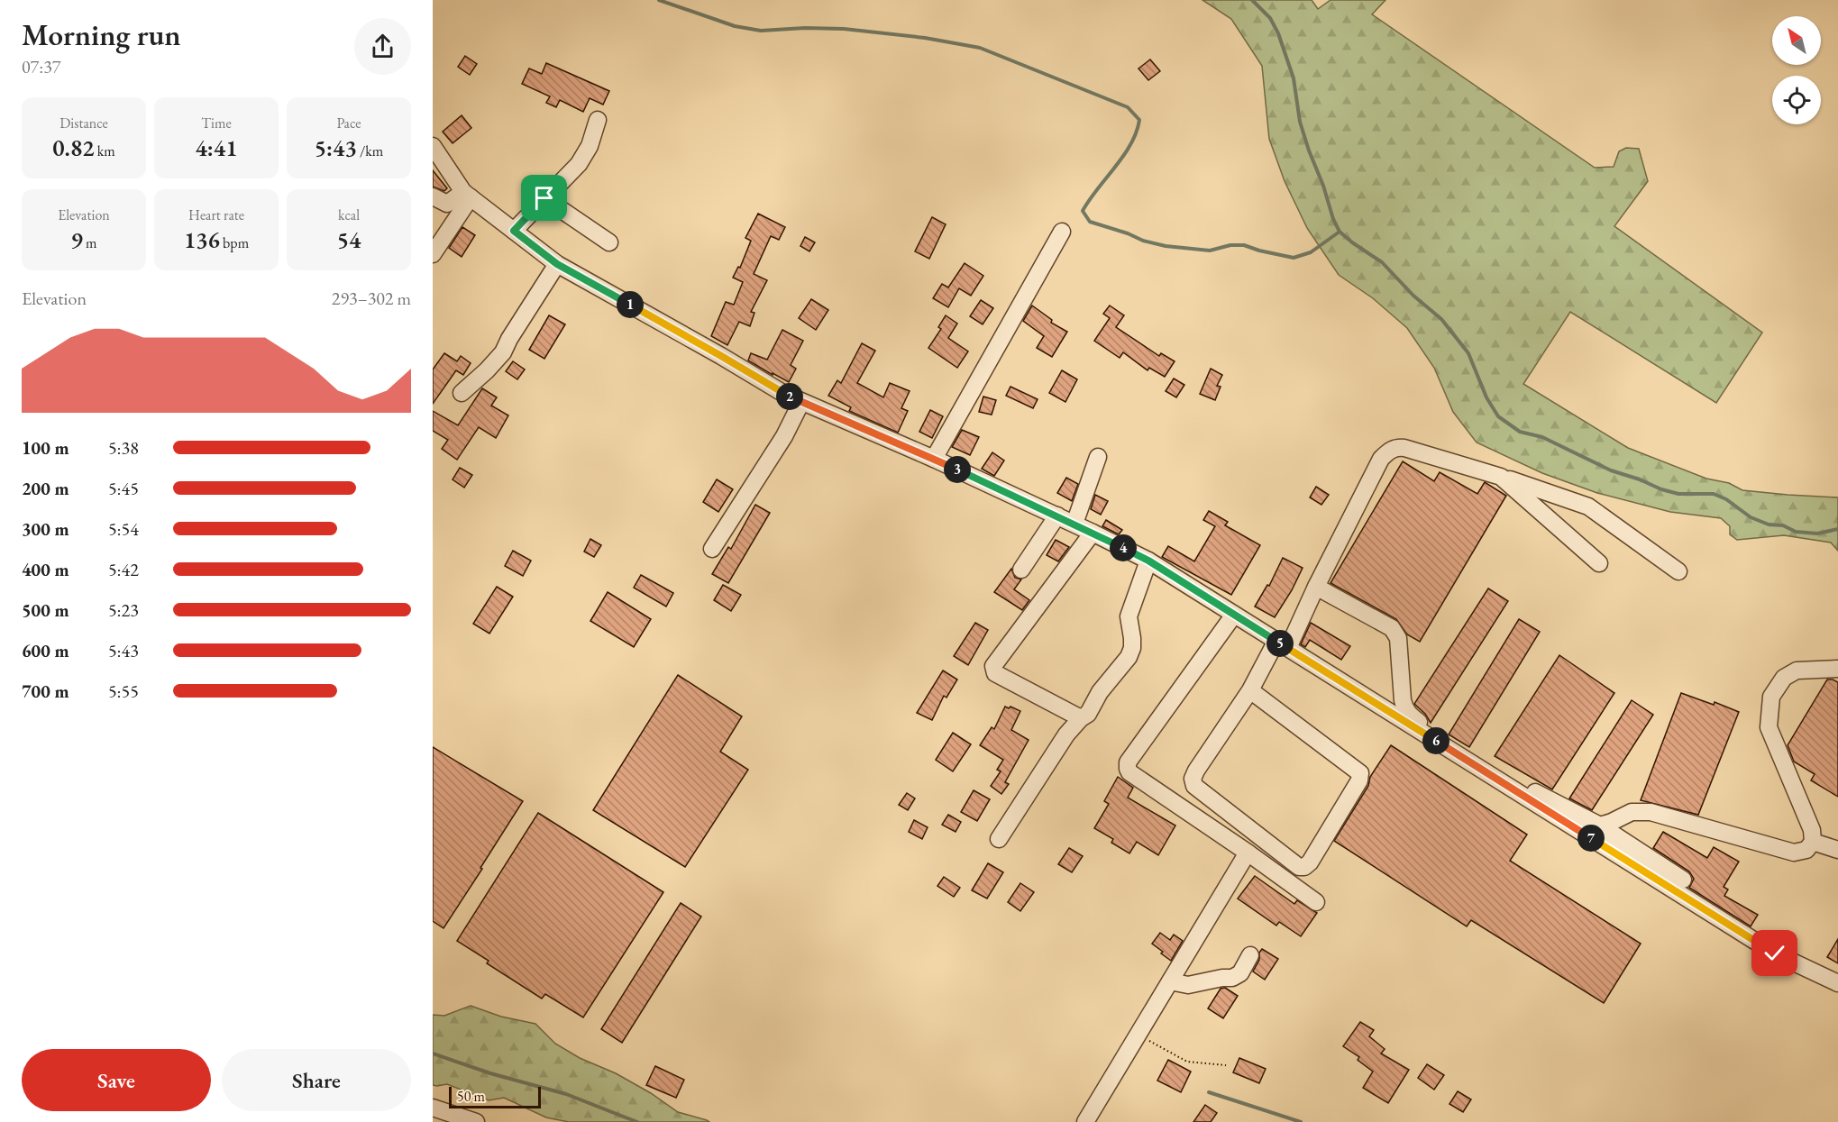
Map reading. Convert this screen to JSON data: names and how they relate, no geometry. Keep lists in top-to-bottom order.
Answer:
{
  "scale_bar": "50 m",
  "north": "top left",
  "page": {
    "heading": ["Morning run", "07:37"],
    "stats": [
      ["Distance", "0.82 km"],
      ["Time", "4:41"],
      ["Pace", "5:43 /km"],
      ["Elevation", "9 m"],
      ["Heart rate", "136 bpm"],
      ["kcal", "54"]
    ],
    "chart": ["Elevation", "293–302 m"],
    "pins": [
      "1",
      "2",
      "3",
      "4",
      "5",
      "6",
      "7"
    ],
    "list": [
      {
        "name": "100 m",
        "note": "5:38"
      },
      {
        "name": "200 m",
        "note": "5:45"
      },
      {
        "name": "300 m",
        "note": "5:54"
      },
      {
        "name": "400 m",
        "note": "5:42"
      },
      {
        "name": "500 m",
        "note": "5:23"
      },
      {
        "name": "600 m",
        "note": "5:43"
      },
      {
        "name": "700 m",
        "note": "5:55"
      }
    ],
    "buttons": ["Save", "Share"],
    "scale": "50 m"
  }
}
